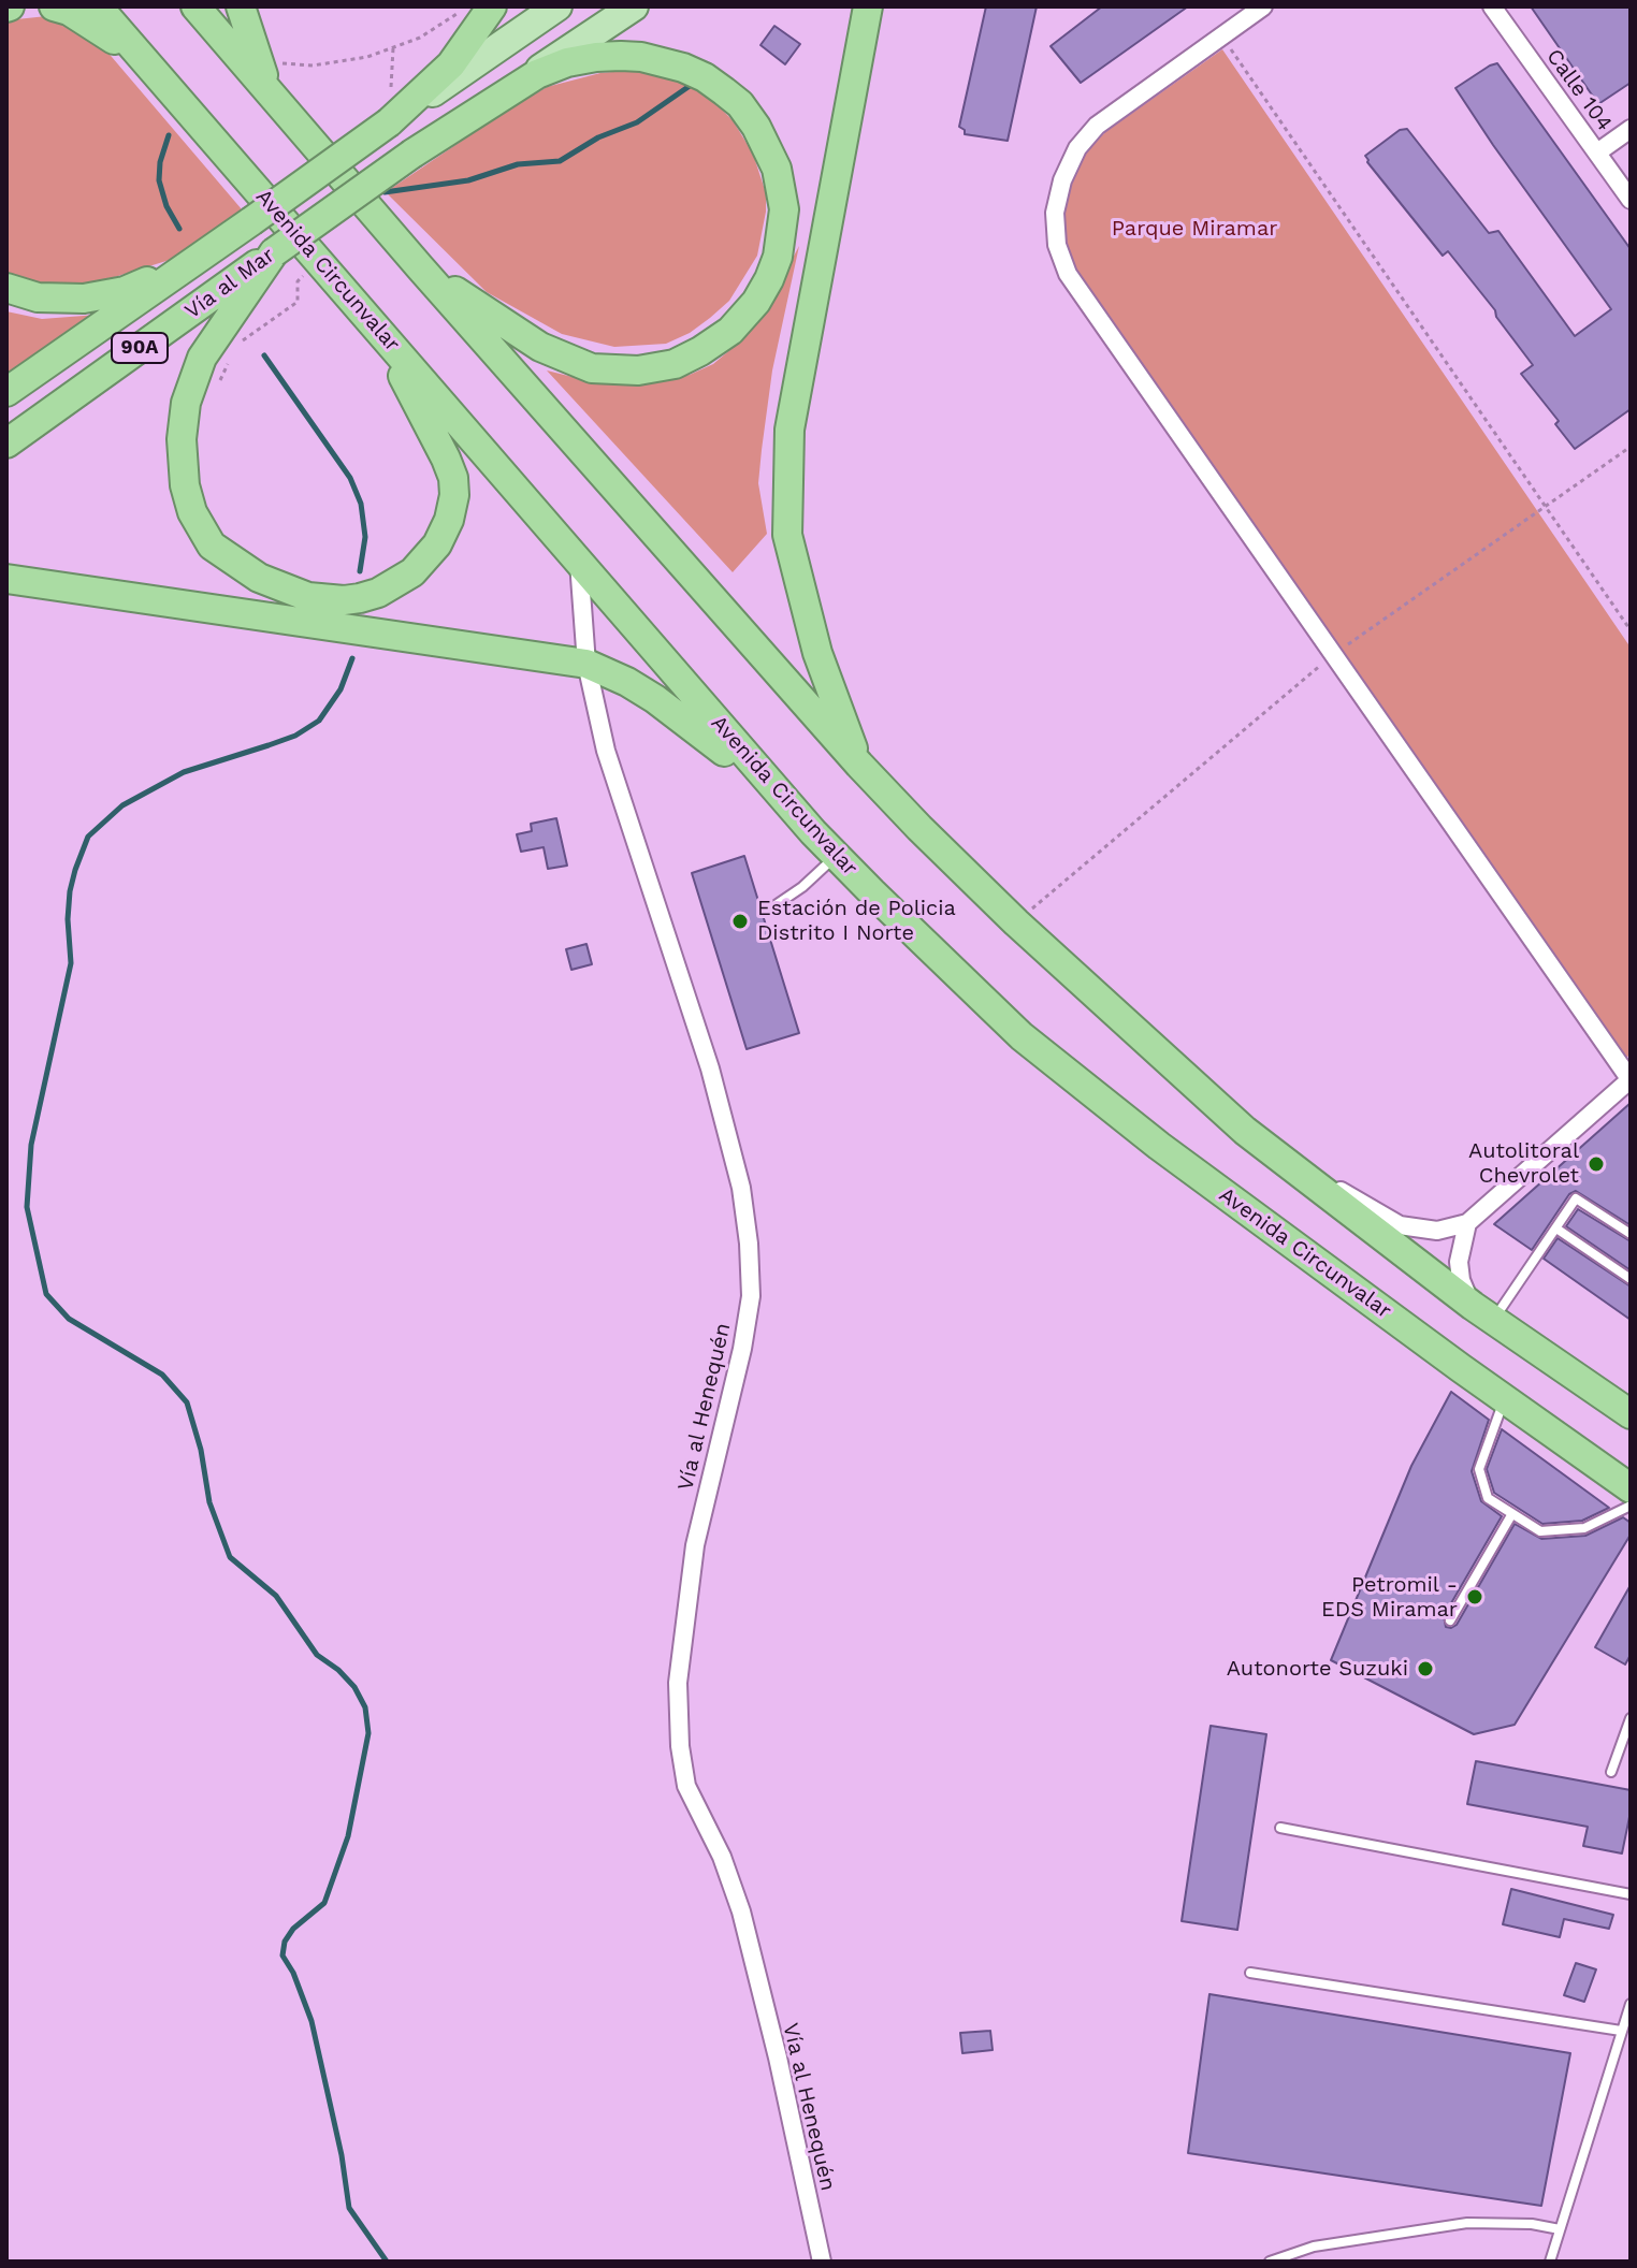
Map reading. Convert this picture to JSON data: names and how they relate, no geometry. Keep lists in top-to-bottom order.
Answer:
{
  "streets": {
    "highway": ["Avenida Circunvalar", "Vía al Mar", "90A"],
    "street": ["Calle 104", "Vía al Henequén"]
  },
  "crossings": [
    ["Avenida Circunvalar", "Vía al Henequén"]
  ],
  "parks": ["Parque Miramar"],
  "places": [
    "Estación de Policia Distrito I Norte",
    "Autolitoral Chevrolet",
    "Petromil - EDS Miramar",
    "Autonorte Suzuki"
  ]
}
